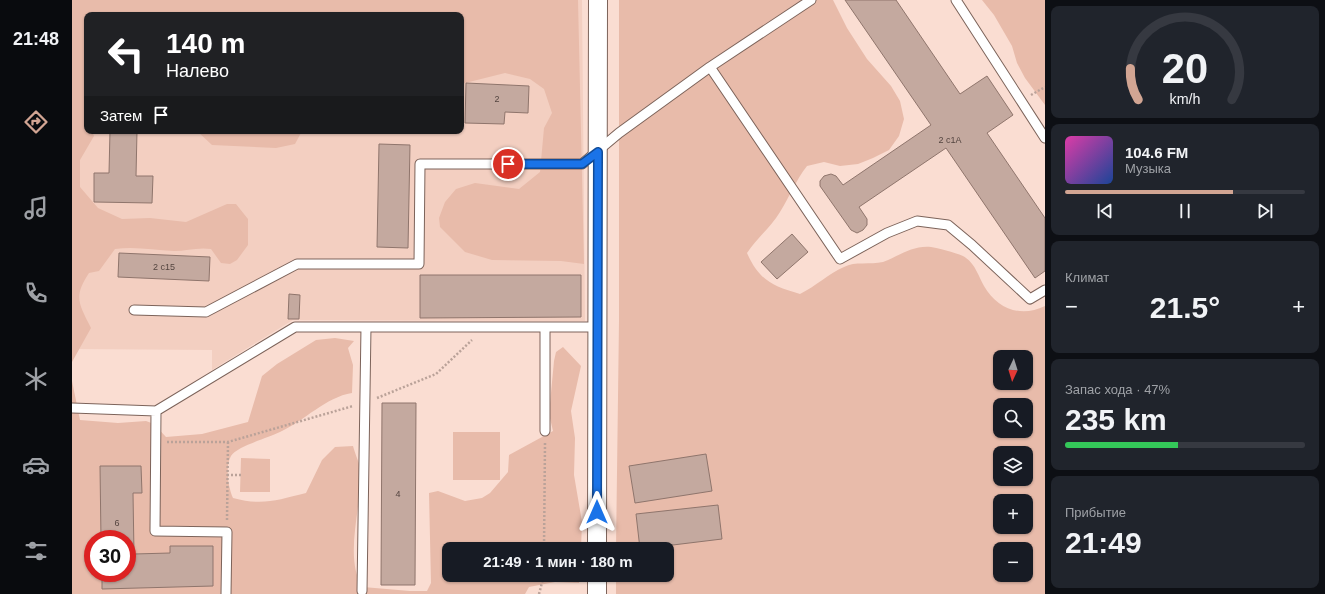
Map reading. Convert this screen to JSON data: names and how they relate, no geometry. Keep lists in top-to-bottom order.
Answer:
{
  "house_numbers": [
    "2",
    "2 с1А",
    "2 с15",
    "4",
    "6"
  ],
  "north": "bottom",
  "page": {
    "tabs": "21:48",
    "turn": ["140 m", "Налево"],
    "then": "Затем",
    "song": ["104.6 FM", "Музыка"],
    "tile": [
      "Климат",
      ["Запас хода · 47%", "235 km"],
      ["Прибытие", "21:49"]
    ],
    "heat": ["−", "21.5°", "+"],
    "map_buttons": ["+", "−"],
    "limit": "30",
    "trip": "21:49 · 1 мин · 180 m",
    "gauge": ["20", "km/h"]
  }
}
